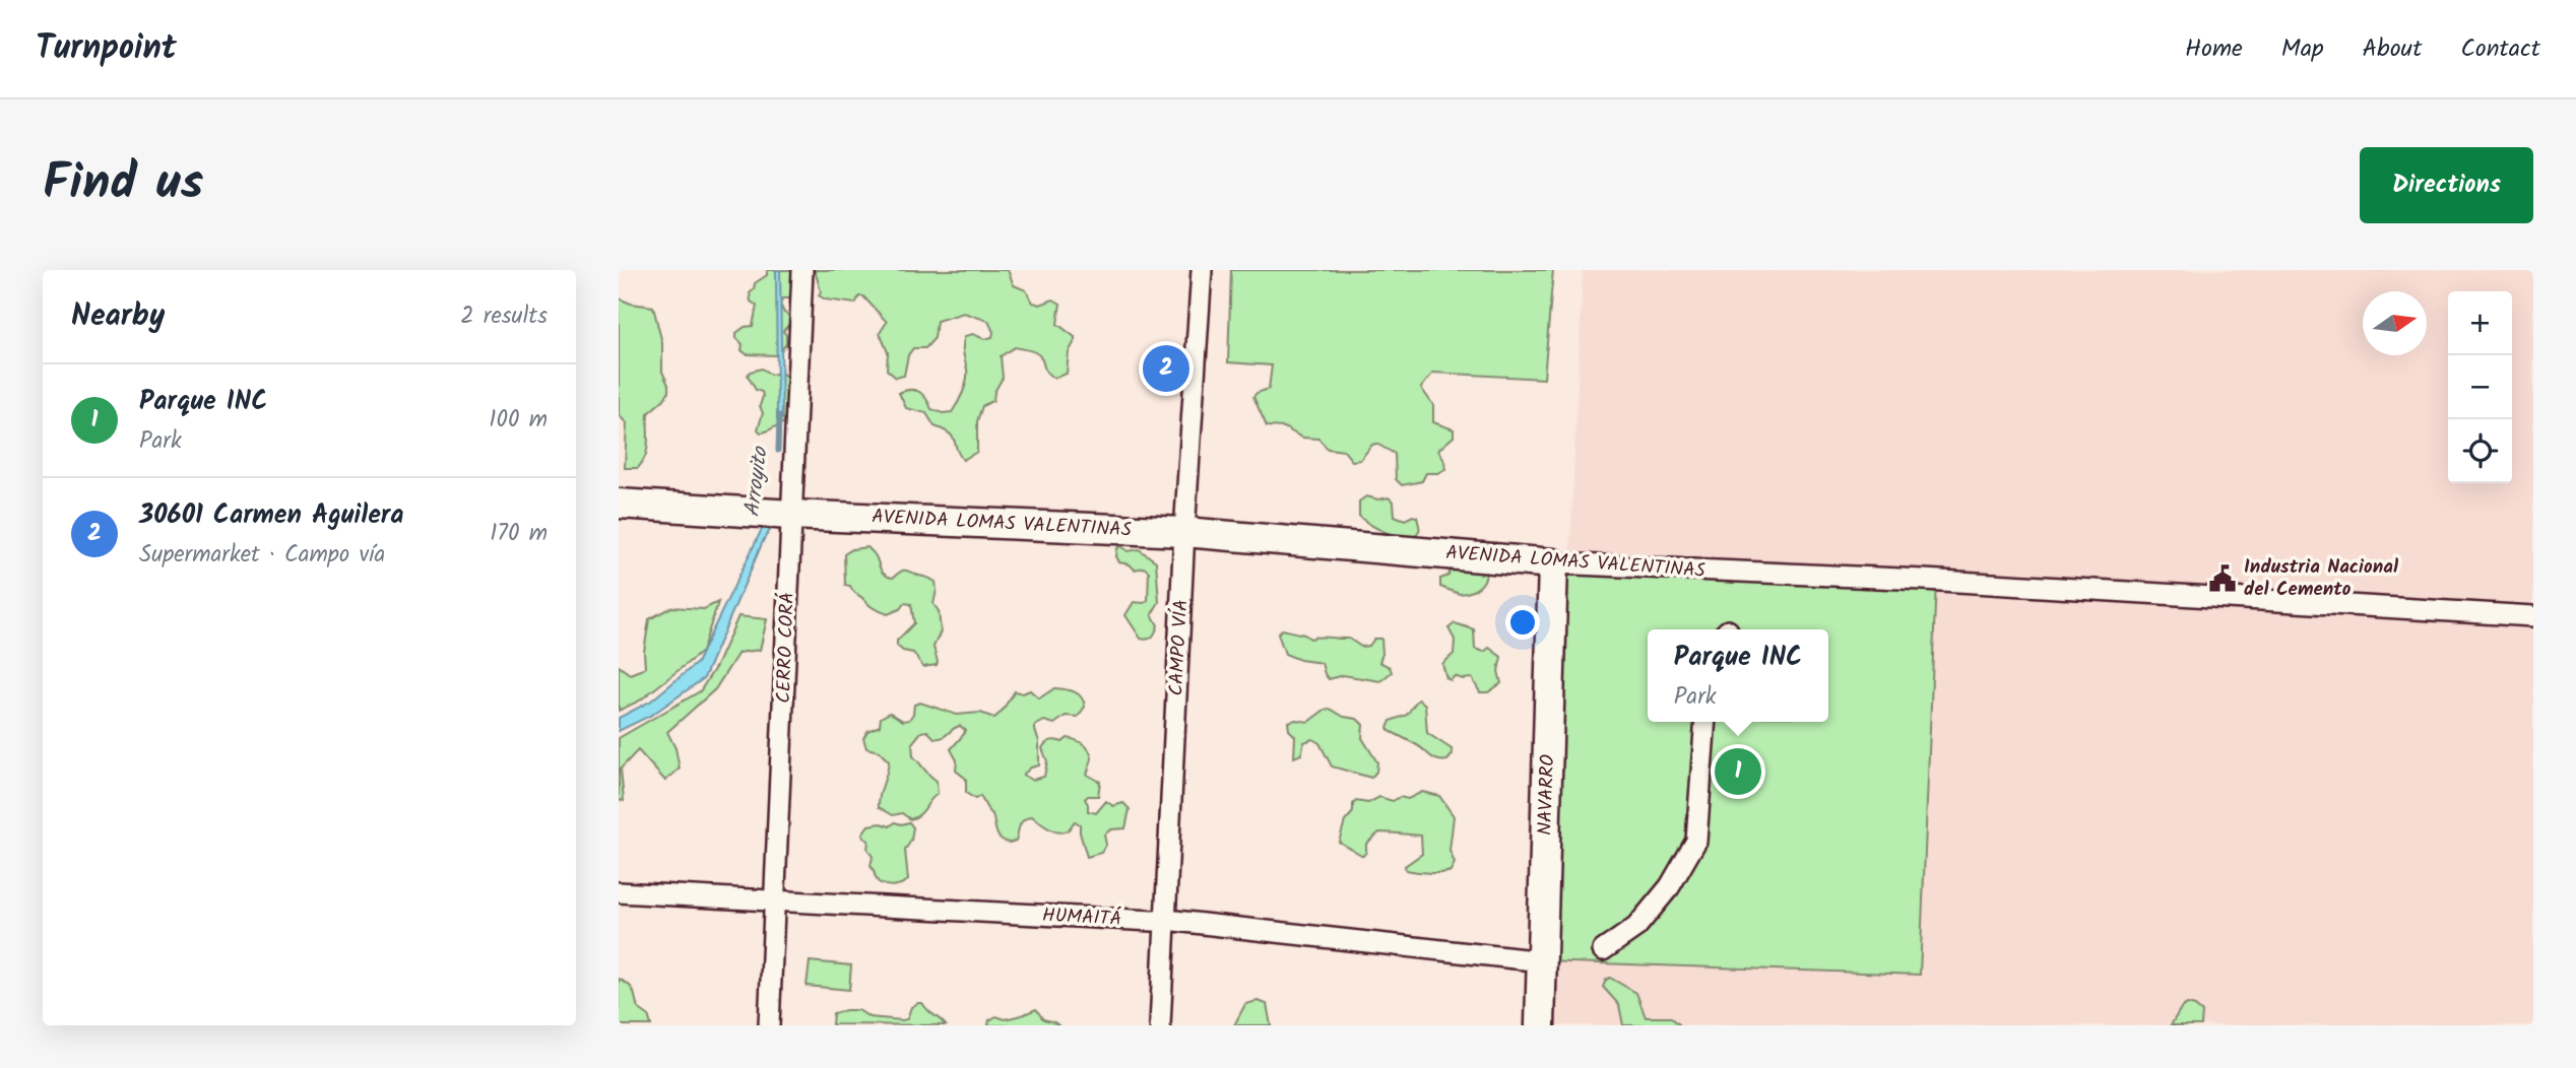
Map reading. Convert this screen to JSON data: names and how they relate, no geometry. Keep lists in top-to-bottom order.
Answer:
{
  "streets": {
    "street": [
      "AVENIDA LOMAS VALENTINAS",
      "CERRO CORÁ",
      "CAMPO VÍA",
      "NAVARRO",
      "HUMAITÁ"
    ]
  },
  "crossings": [
    ["AVENIDA LOMAS VALENTINAS", "CERRO CORÁ"],
    ["AVENIDA LOMAS VALENTINAS", "CAMPO VÍA"],
    ["AVENIDA LOMAS VALENTINAS", "NAVARRO"],
    ["CERRO CORÁ", "HUMAITÁ"],
    ["CAMPO VÍA", "HUMAITÁ"],
    ["NAVARRO", "HUMAITÁ"]
  ],
  "water": ["Arroyito"],
  "places": {
    "public building": ["Industria Nacional del Cemento"]
  },
  "north": "right",
  "page": {
    "header": "Turnpoint",
    "nav": [
      "Home",
      "Map",
      "About",
      "Contact"
    ],
    "title": "Find us",
    "buttons": "Directions",
    "heading": ["Nearby", "2 results"],
    "map_buttons": ["+", "−"],
    "pins": ["2", "1"],
    "list": [
      {
        "mark": "1",
        "name": "Parque INC",
        "note": "Park",
        "value": "100 m"
      },
      {
        "mark": "2",
        "name": "30601 Carmen Aguilera",
        "note": "Supermarket · Campo vía",
        "value": "170 m"
      }
    ],
    "popup": ["Parque INC", "Park"]
  }
}
